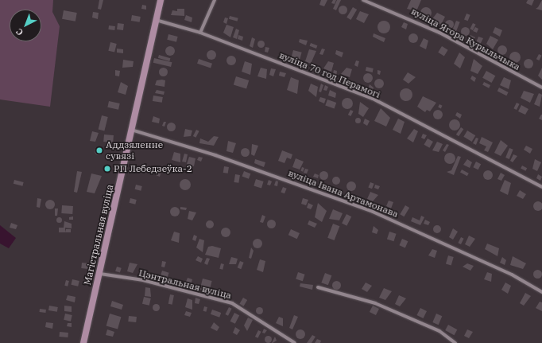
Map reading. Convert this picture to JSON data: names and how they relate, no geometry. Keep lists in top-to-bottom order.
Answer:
{
  "streets": {
    "main road": ["Магістральная вуліца"],
    "street": [
      "вуліца Ягора Курыльчыка",
      "вуліца 70 год Перамогі",
      "вуліца Івана Артамонава",
      "Цэнтральная вуліца"
    ]
  },
  "crossings": [
    ["вуліца 70 год Перамогі", "Магістральная вуліца"],
    ["вуліца Івана Артамонава", "Магістральная вуліца"],
    ["Магістральная вуліца", "Цэнтральная вуліца"]
  ],
  "places": ["Аддзяленне сувязі", "РП Лебедзеўка-2"],
  "north": "bottom left"
}
